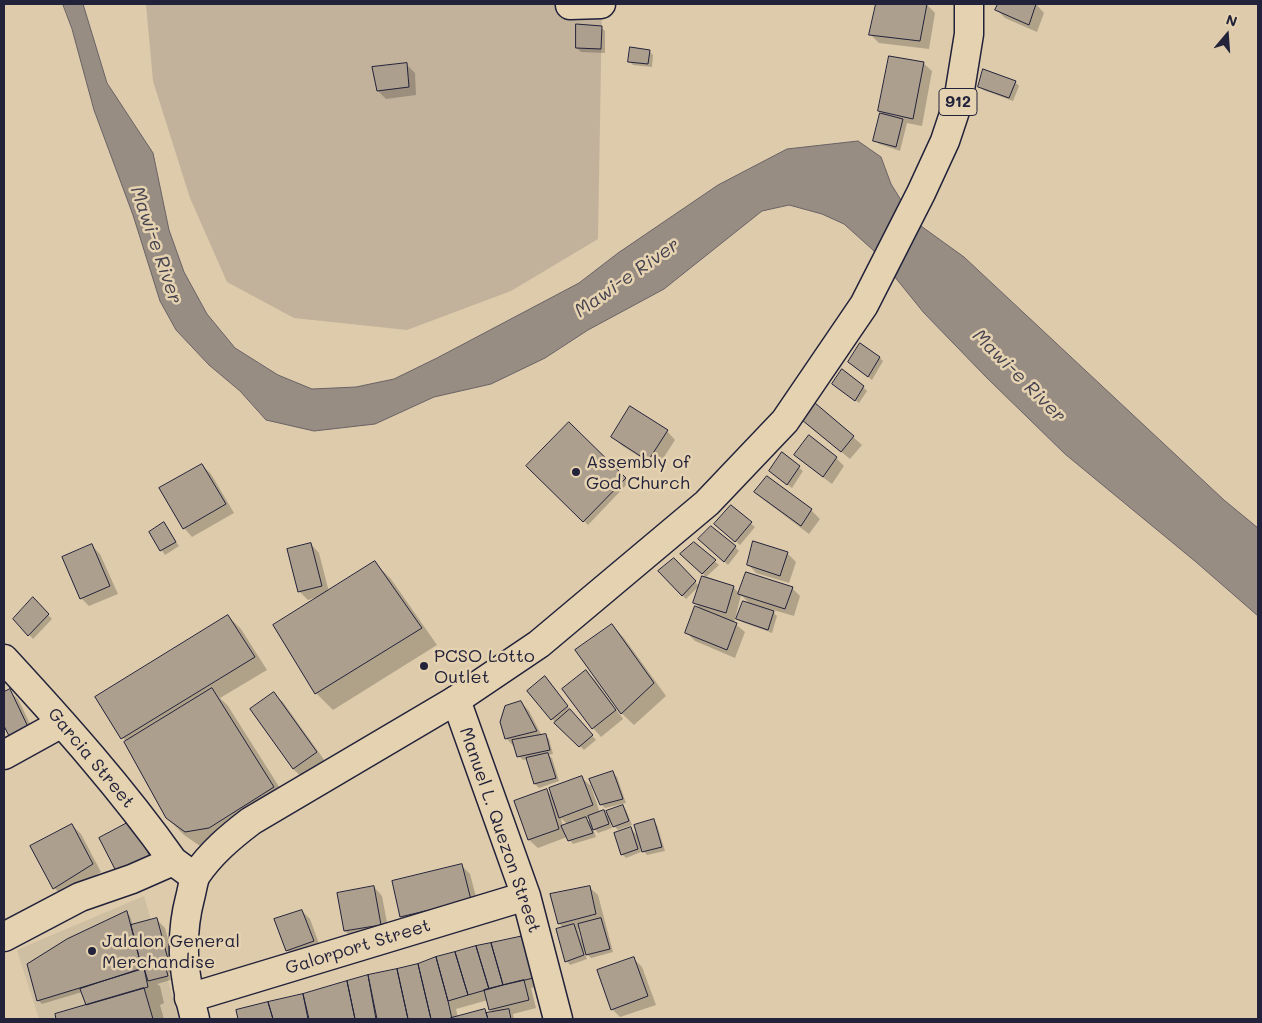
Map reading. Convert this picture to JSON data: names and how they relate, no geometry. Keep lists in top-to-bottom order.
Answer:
{
  "streets": {
    "main road": [
      "912",
      "Garcia Street",
      "Manuel L. Quezon Street",
      "Galorport Street"
    ]
  },
  "crossings": [
    ["912", "Garcia Street"],
    ["912", "Manuel L. Quezon Street"],
    ["912", "Galorport Street"],
    ["Manuel L. Quezon Street", "Galorport Street"]
  ],
  "water": ["Mawi-e River"],
  "places": ["Assembly of God Church", "PCSO Lotto Outlet", "Jalalon General Merchandise"],
  "north": "top"
}
